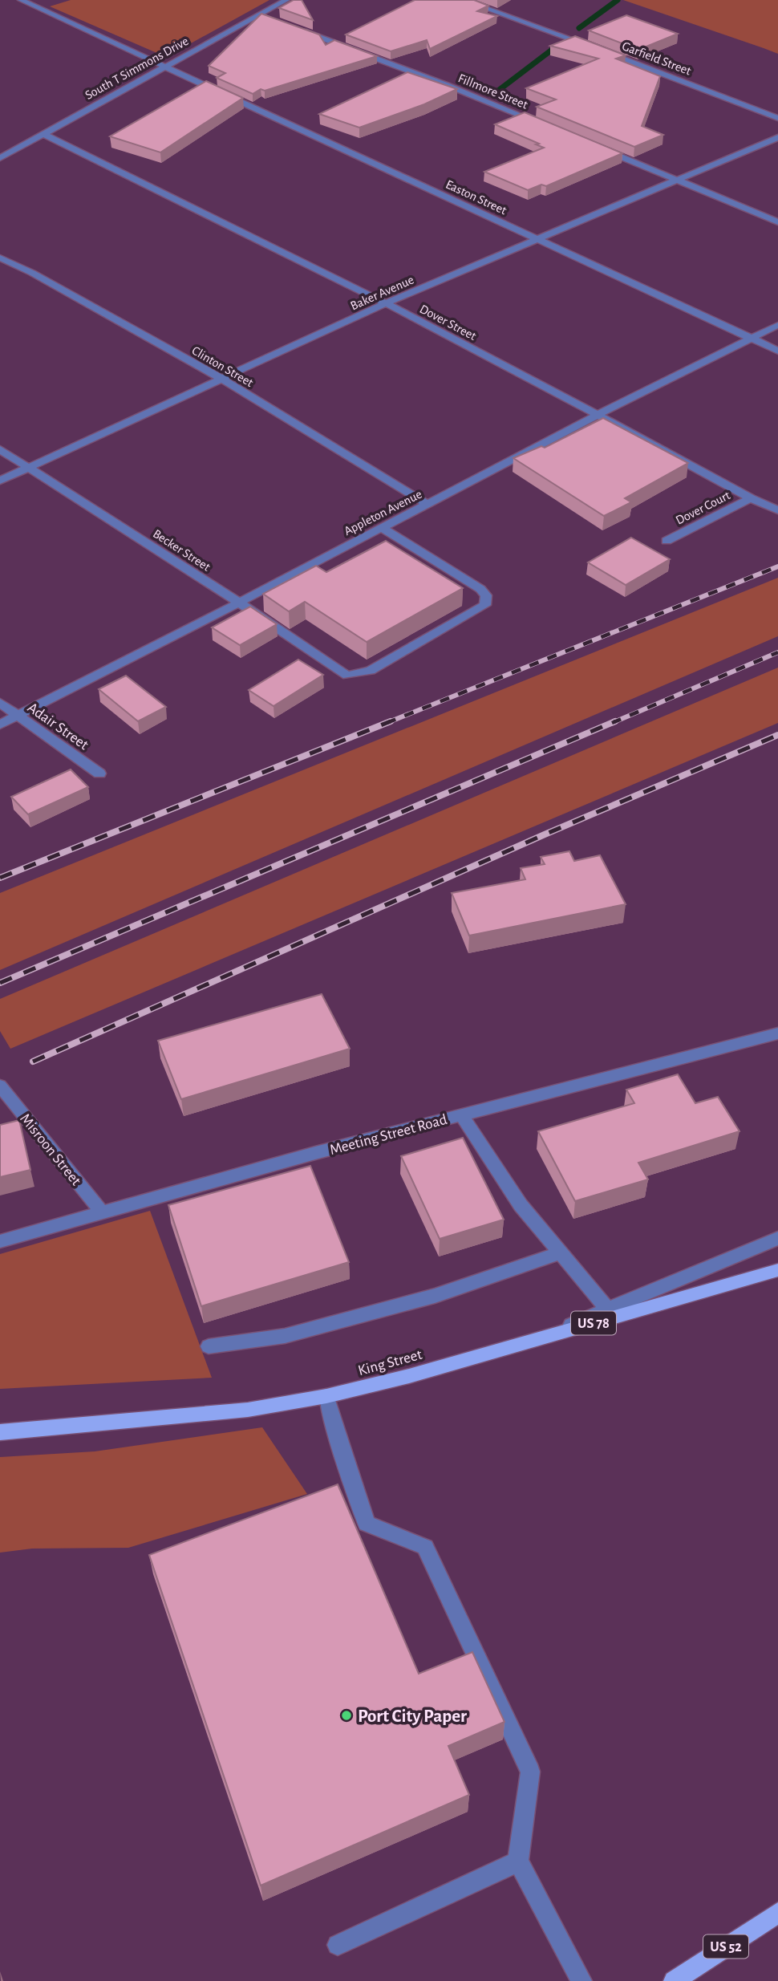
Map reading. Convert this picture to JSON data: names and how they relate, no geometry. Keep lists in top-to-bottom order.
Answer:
{
  "streets": {
    "main road": ["US 78", "King Street", "US 52"],
    "street": [
      "Garfield Street",
      "South T Simmons Drive",
      "Fillmore Street",
      "Easton Street",
      "Baker Avenue",
      "Dover Street",
      "Clinton Street",
      "Dover Court",
      "Appleton Avenue",
      "Becker Street",
      "Adair Street",
      "Meeting Street Road",
      "Misroon Street"
    ]
  },
  "crossings": [
    ["South T Simmons Drive", "Easton Street"],
    ["South T Simmons Drive", "Dover Street"],
    ["Easton Street", "Baker Avenue"],
    ["Easton Street", "Appleton Avenue"],
    ["Baker Avenue", "Dover Street"],
    ["Baker Avenue", "Clinton Street"],
    ["Baker Avenue", "Becker Street"],
    ["Dover Street", "Dover Court"],
    ["Dover Street", "Appleton Avenue"],
    ["Clinton Street", "Appleton Avenue"],
    ["Appleton Avenue", "Becker Street"],
    ["Appleton Avenue", "Adair Street"],
    ["Meeting Street Road", "Misroon Street"]
  ],
  "places": ["Port City Paper"]
}
